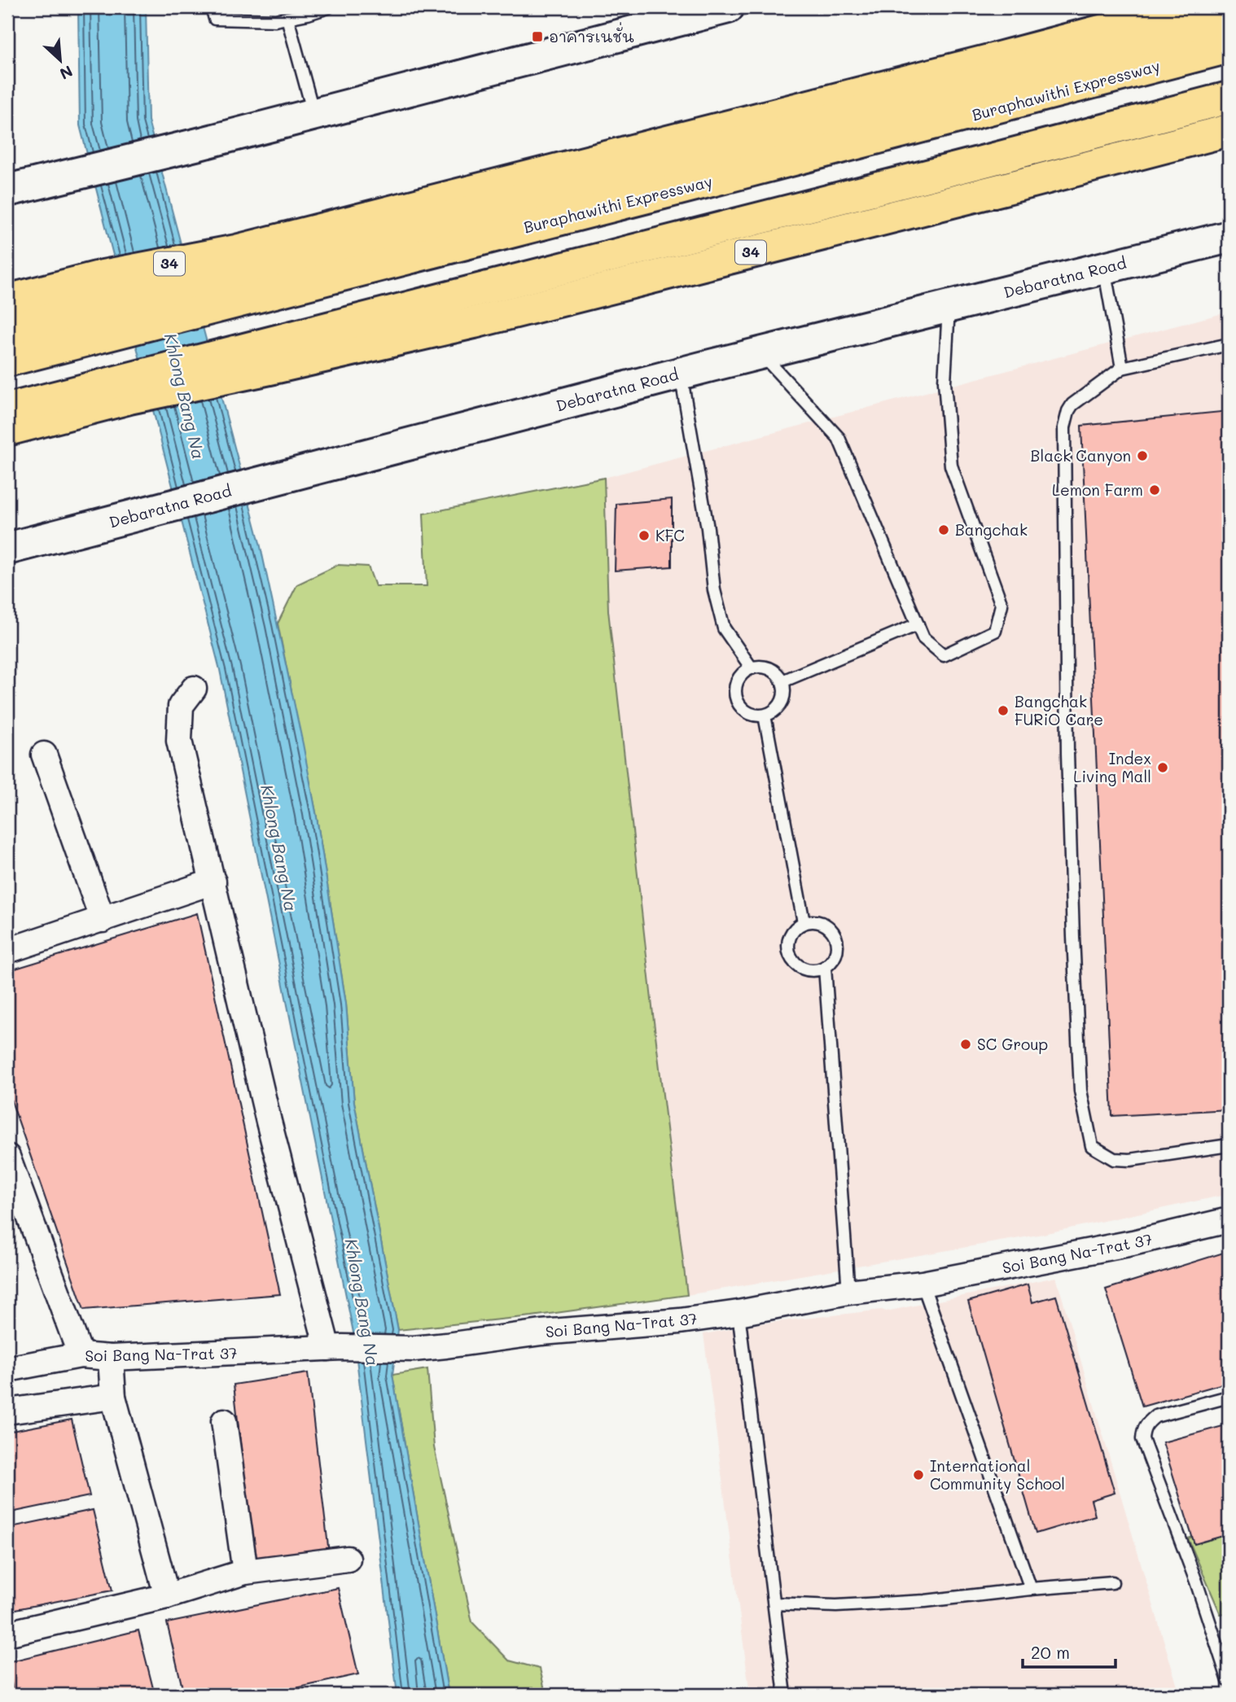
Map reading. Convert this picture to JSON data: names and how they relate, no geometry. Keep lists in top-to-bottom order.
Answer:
{
  "streets": {
    "highway": ["Buraphawithi Expressway", "34"],
    "main road": ["Debaratna Road"],
    "street": ["Soi Bang Na-Trat 37"]
  },
  "water": ["Khlong Bang Na"],
  "places": {
    "transit": ["อาคารเนชั่น"],
    "other": [
      "Black Canyon",
      "Lemon Farm",
      "Bangchak",
      "KFC",
      "Bangchak FURiO Care",
      "Index Living Mall",
      "SC Group",
      "International Community School"
    ]
  },
  "scale_bar": "20 m",
  "north": "bottom right"
}
